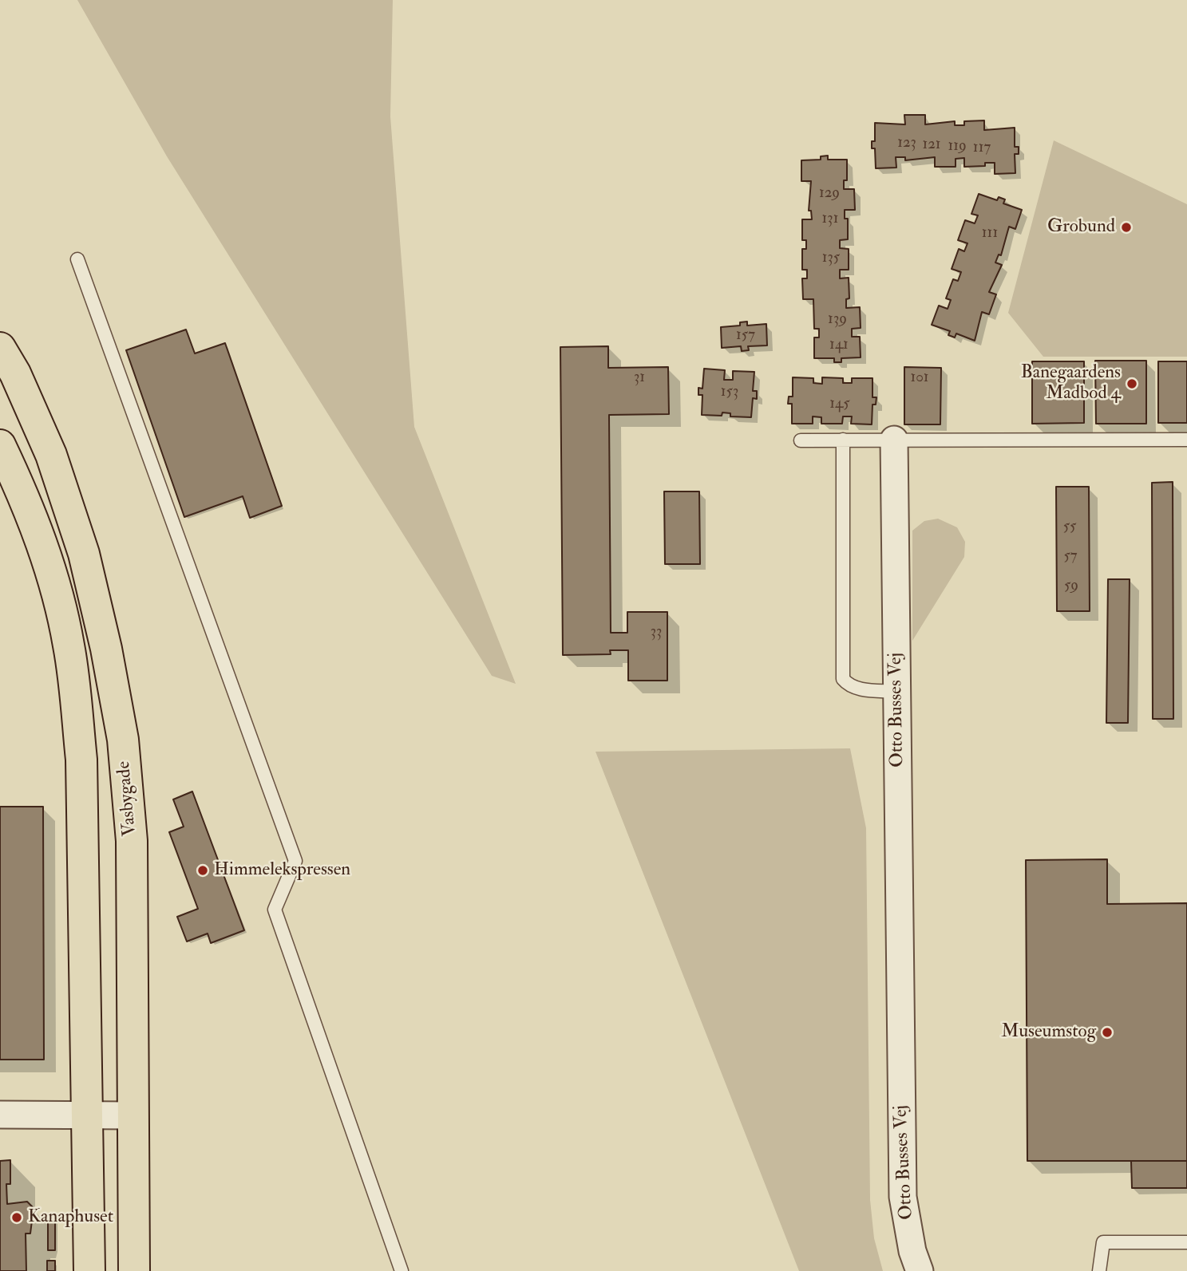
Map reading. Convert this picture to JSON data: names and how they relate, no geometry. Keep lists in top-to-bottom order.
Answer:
{
  "streets": {
    "main road": ["Vasbygade"],
    "street": ["Otto Busses Vej"]
  },
  "places": [
    "Grobund",
    "Banegaardens Madbod 4",
    "Himmelekspressen",
    "Museumstog",
    "Kanaphuset"
  ],
  "house_numbers": [
    "123",
    "121",
    "119",
    "117",
    "129",
    "131",
    "111",
    "135",
    "139",
    "157",
    "141",
    "31",
    "101",
    "153",
    "145",
    "55",
    "57",
    "59",
    "33"
  ]
}
